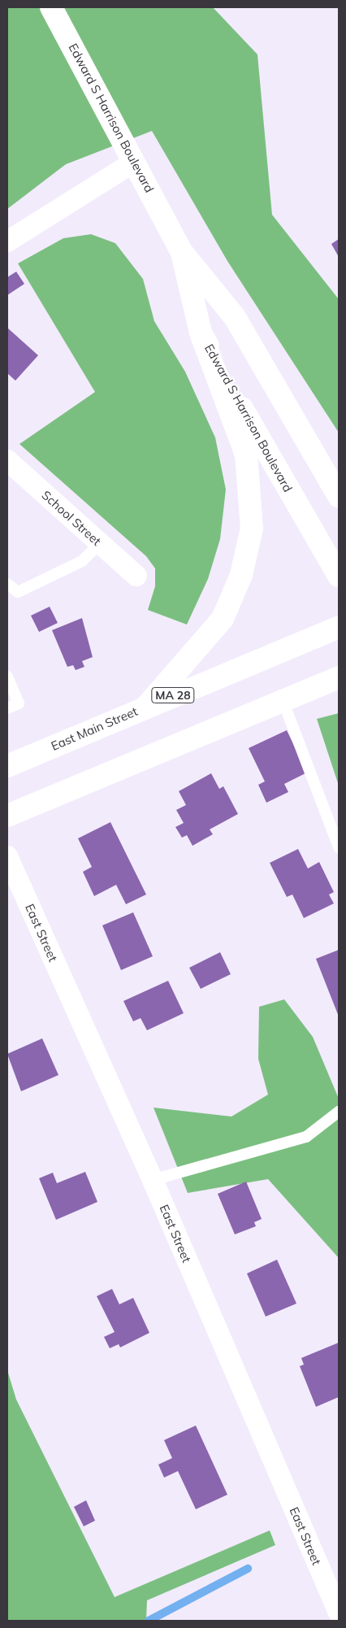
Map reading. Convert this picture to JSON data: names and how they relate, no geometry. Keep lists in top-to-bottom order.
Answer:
{
  "streets": {
    "main road": ["Edward S Harrison Boulevard", "MA 28", "East Main Street"],
    "street": ["School Street", "East Street"]
  }
}
